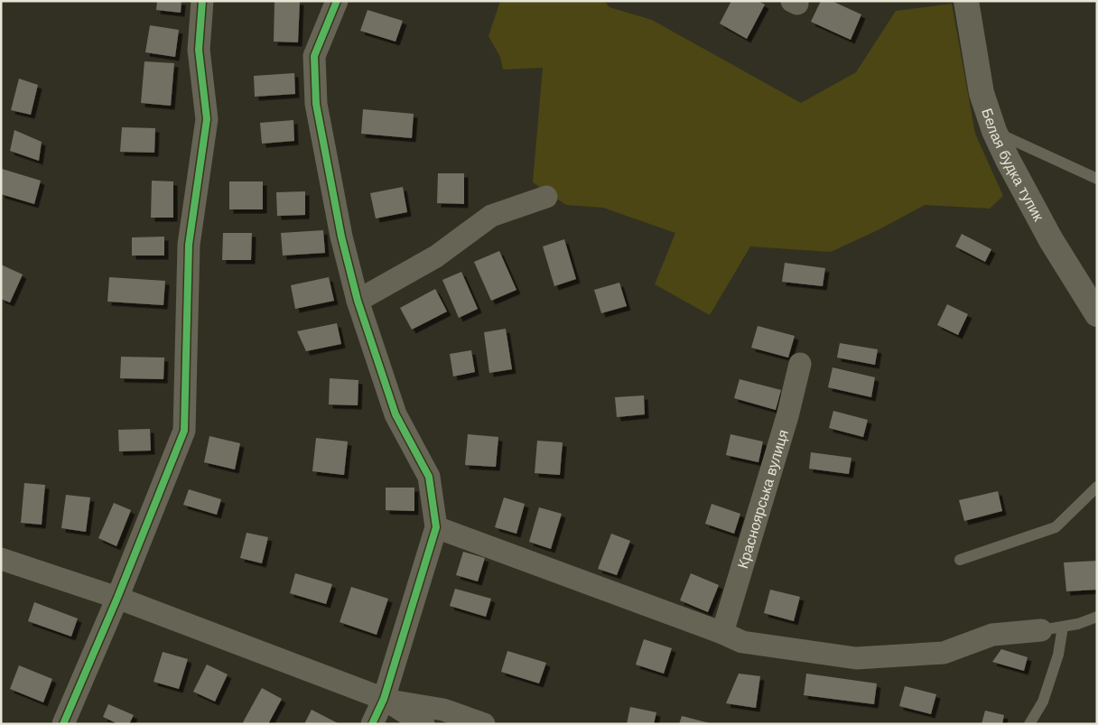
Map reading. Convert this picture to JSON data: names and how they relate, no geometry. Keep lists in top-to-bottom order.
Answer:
{
  "streets": {
    "street": ["Белая будка тупик", "Красноярська вулиця"]
  }
}
